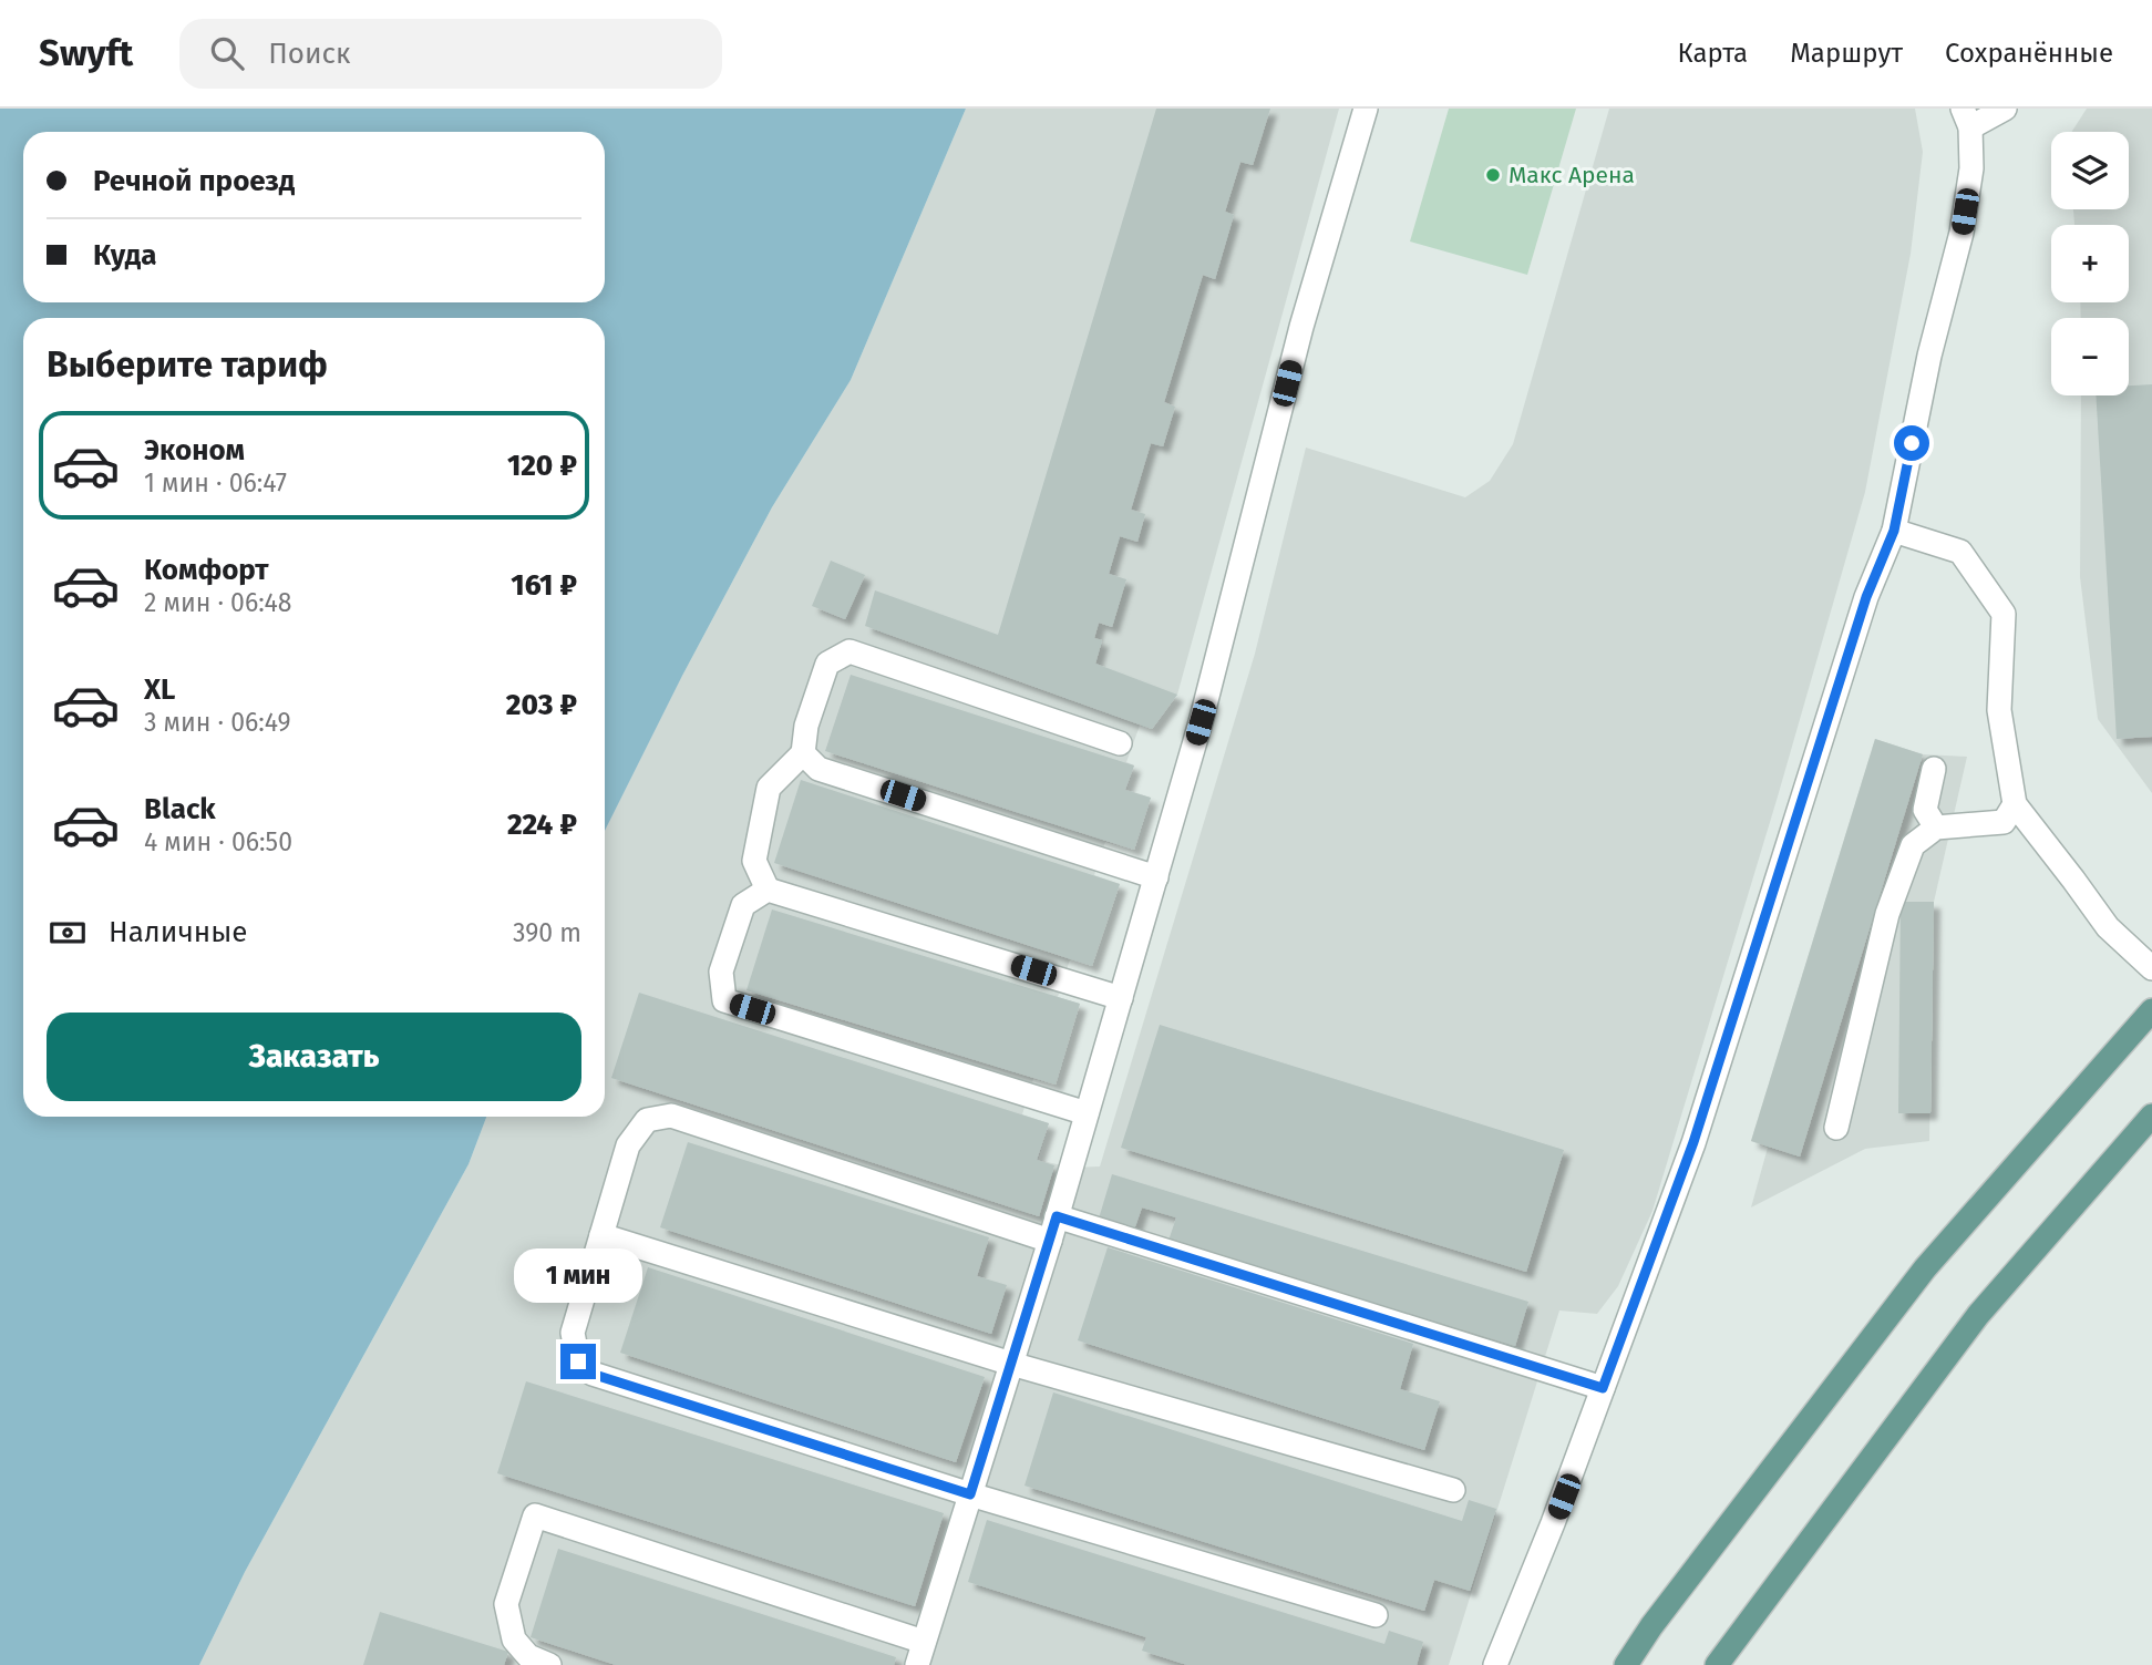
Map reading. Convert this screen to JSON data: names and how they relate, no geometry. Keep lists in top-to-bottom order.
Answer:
{
  "places": ["Макс Арена"],
  "page": {
    "header": "Swyft",
    "search": "Поиск",
    "nav": ["Карта", "Маршрут", "Сохранённые"],
    "map_buttons": ["+", "−"],
    "banner": ["Речной проезд", "Куда"],
    "heading": "Выберите тариф",
    "list": [
      {
        "name": "Эконом",
        "note": "1 мин · 06:47",
        "value": "120 ₽"
      },
      {
        "name": "Комфорт",
        "note": "2 мин · 06:48",
        "value": "161 ₽"
      },
      {
        "name": "XL",
        "note": "3 мин · 06:49",
        "value": "203 ₽"
      },
      {
        "name": "Black",
        "note": "4 мин · 06:50",
        "value": "224 ₽"
      }
    ],
    "pay": ["Наличные", "390 m"],
    "buttons": "Заказать",
    "bubble": "1 мин"
  }
}
